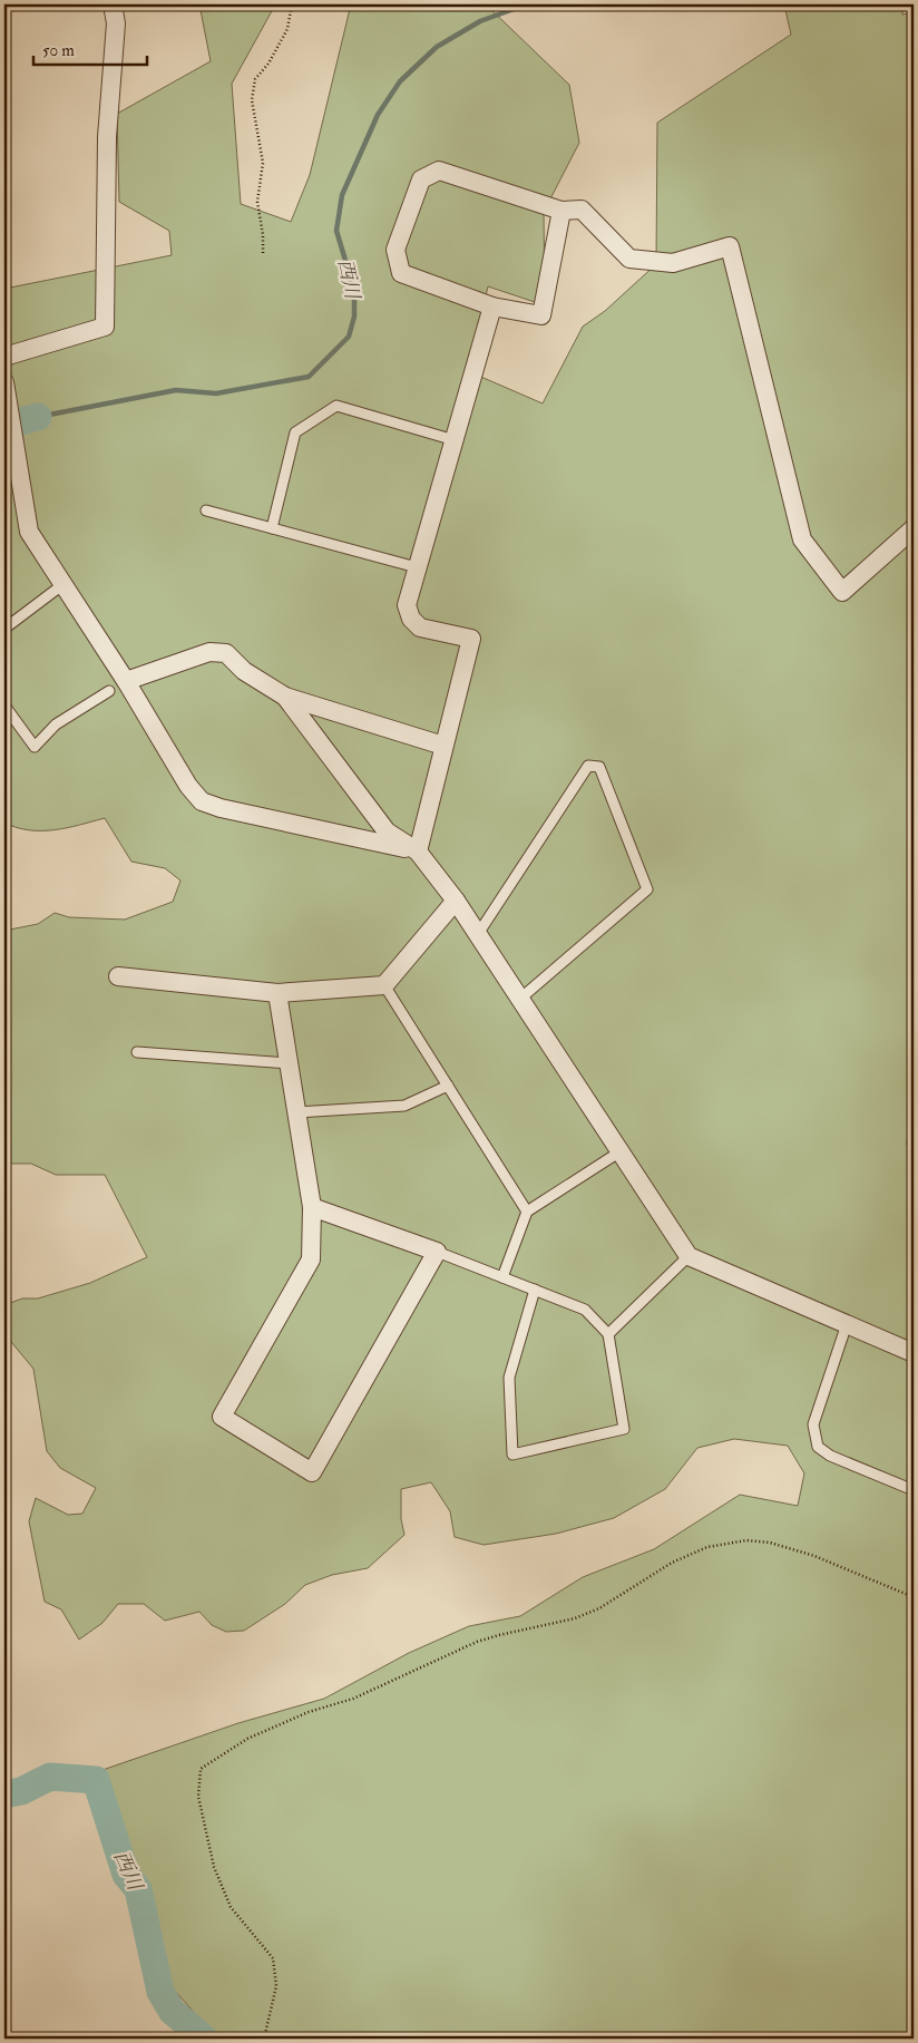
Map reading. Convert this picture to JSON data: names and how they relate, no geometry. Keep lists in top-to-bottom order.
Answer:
{
  "water": ["西川"],
  "scale_bar": "50 m"
}
